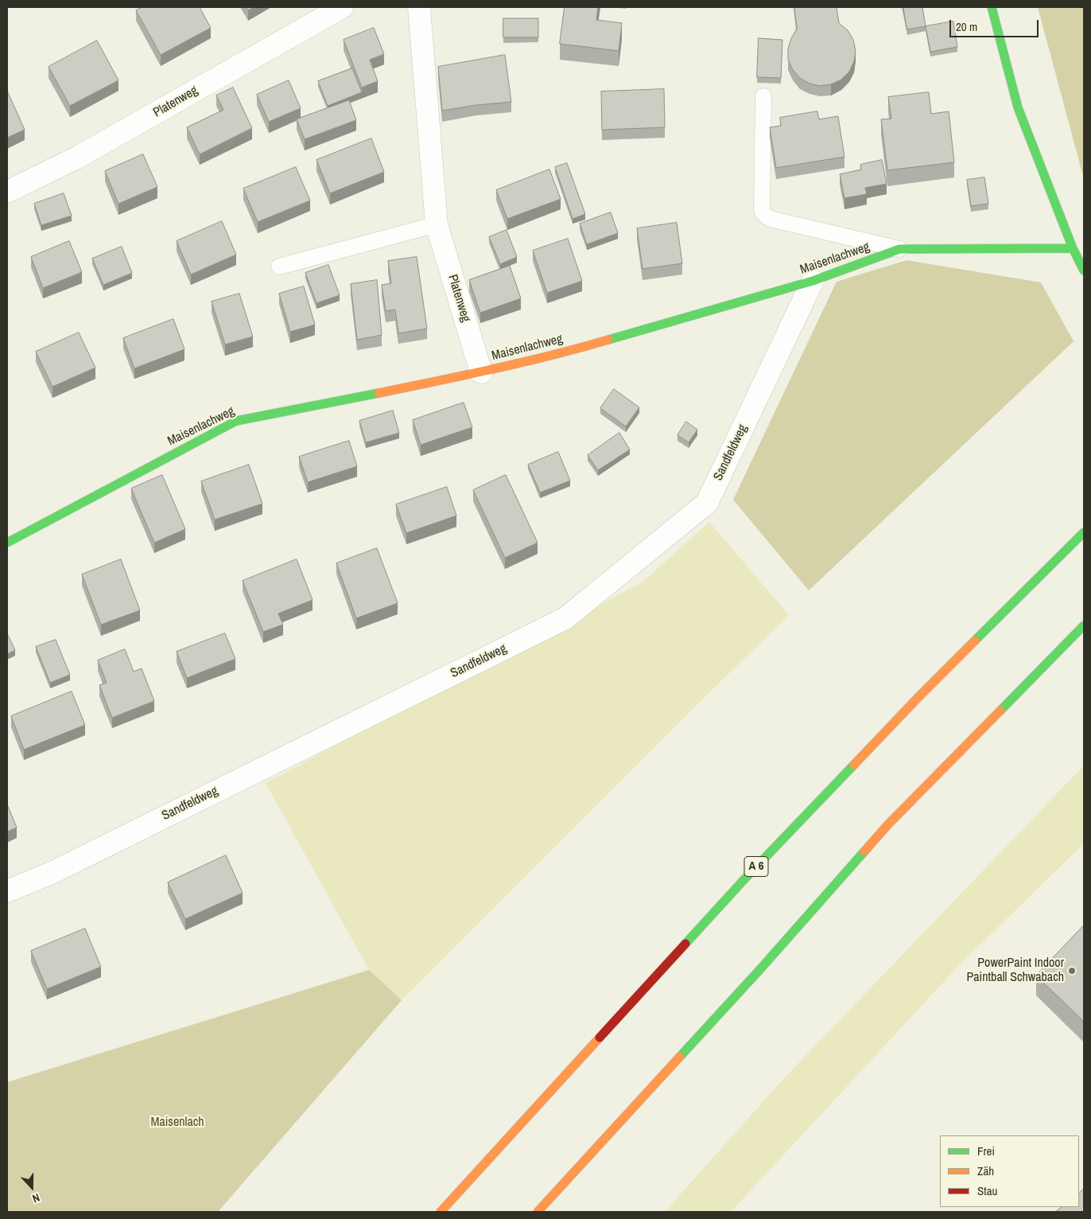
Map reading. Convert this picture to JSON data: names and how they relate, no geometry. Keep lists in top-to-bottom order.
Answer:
{
  "streets": {
    "main road": ["Maisenlachweg", "A 6"],
    "street": ["Platenweg", "Sandfeldweg"]
  },
  "crossings": [
    ["Platenweg", "Maisenlachweg"],
    ["Maisenlachweg", "Sandfeldweg"]
  ],
  "parks": ["Maisenlach"],
  "places": ["PowerPaint Indoor Paintball Schwabach"],
  "legend": ["Frei", "Zäh", "Stau"],
  "scale_bar": "20 m",
  "north": "bottom"
}
